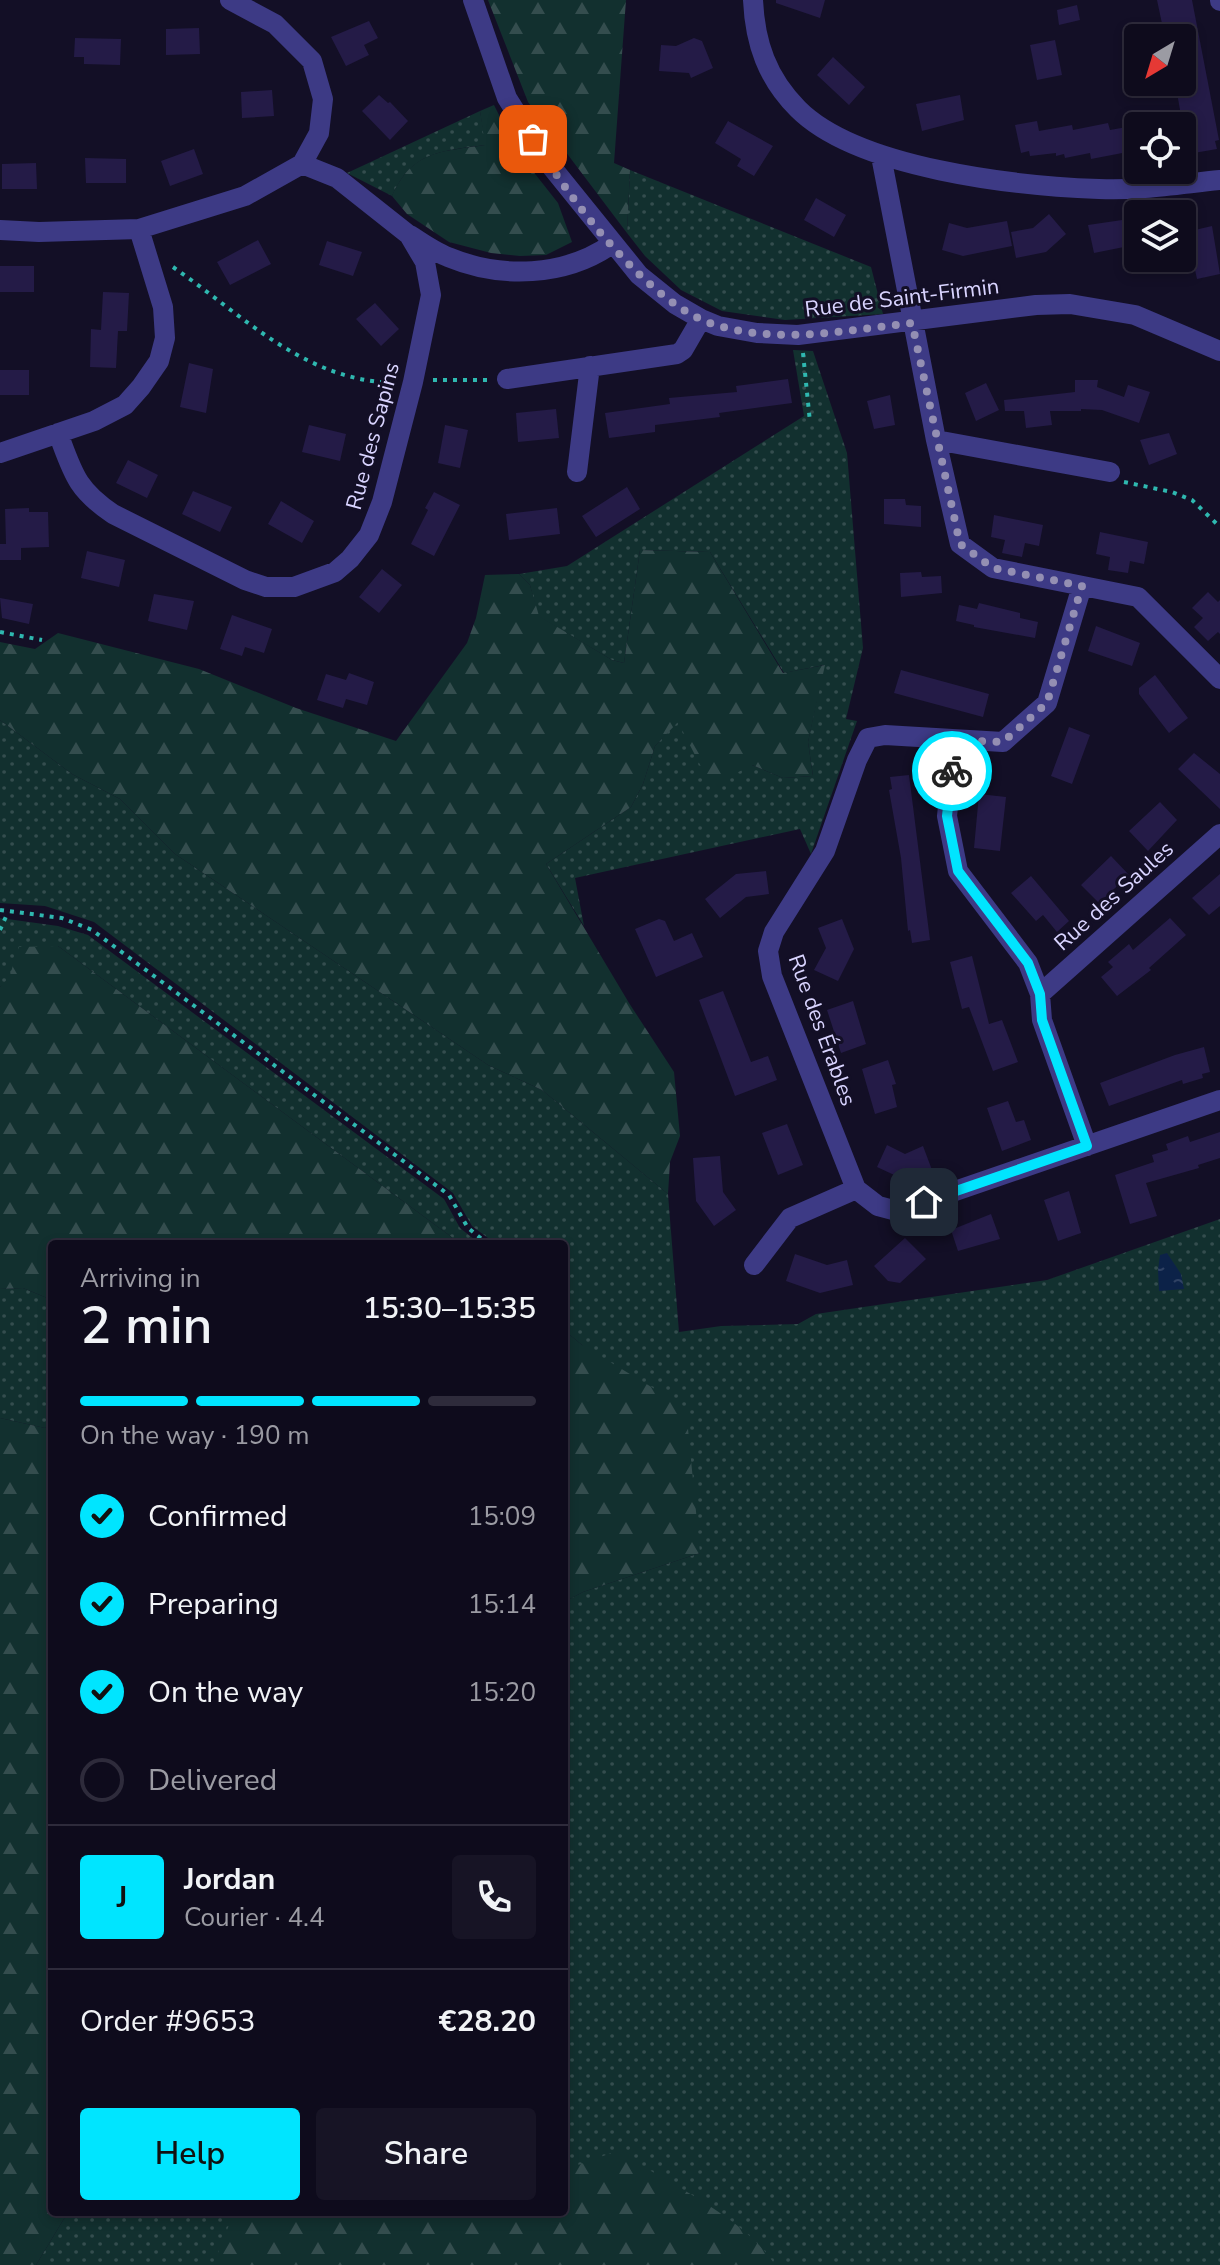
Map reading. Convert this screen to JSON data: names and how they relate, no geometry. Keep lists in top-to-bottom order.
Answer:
{
  "streets": {
    "street": [
      "Rue de Saint-Firmin",
      "Rue des Sapins",
      "Rue des Saules",
      "Rue des Érables"
    ]
  },
  "north": "bottom left",
  "page": {
    "heading": ["2 min", "Arriving in", "15:30–15:35"],
    "panel": [
      "Jordan",
      "Courier · 4.4",
      "Order #9653",
      "€28.20"
    ],
    "bar": "On the way · 190 m",
    "list": [
      ["Confirmed", "15:09"],
      ["Preparing", "15:14"],
      ["On the way", "15:20"],
      "Delivered"
    ],
    "round": "J",
    "buttons": ["Help", "Share"]
  }
}
